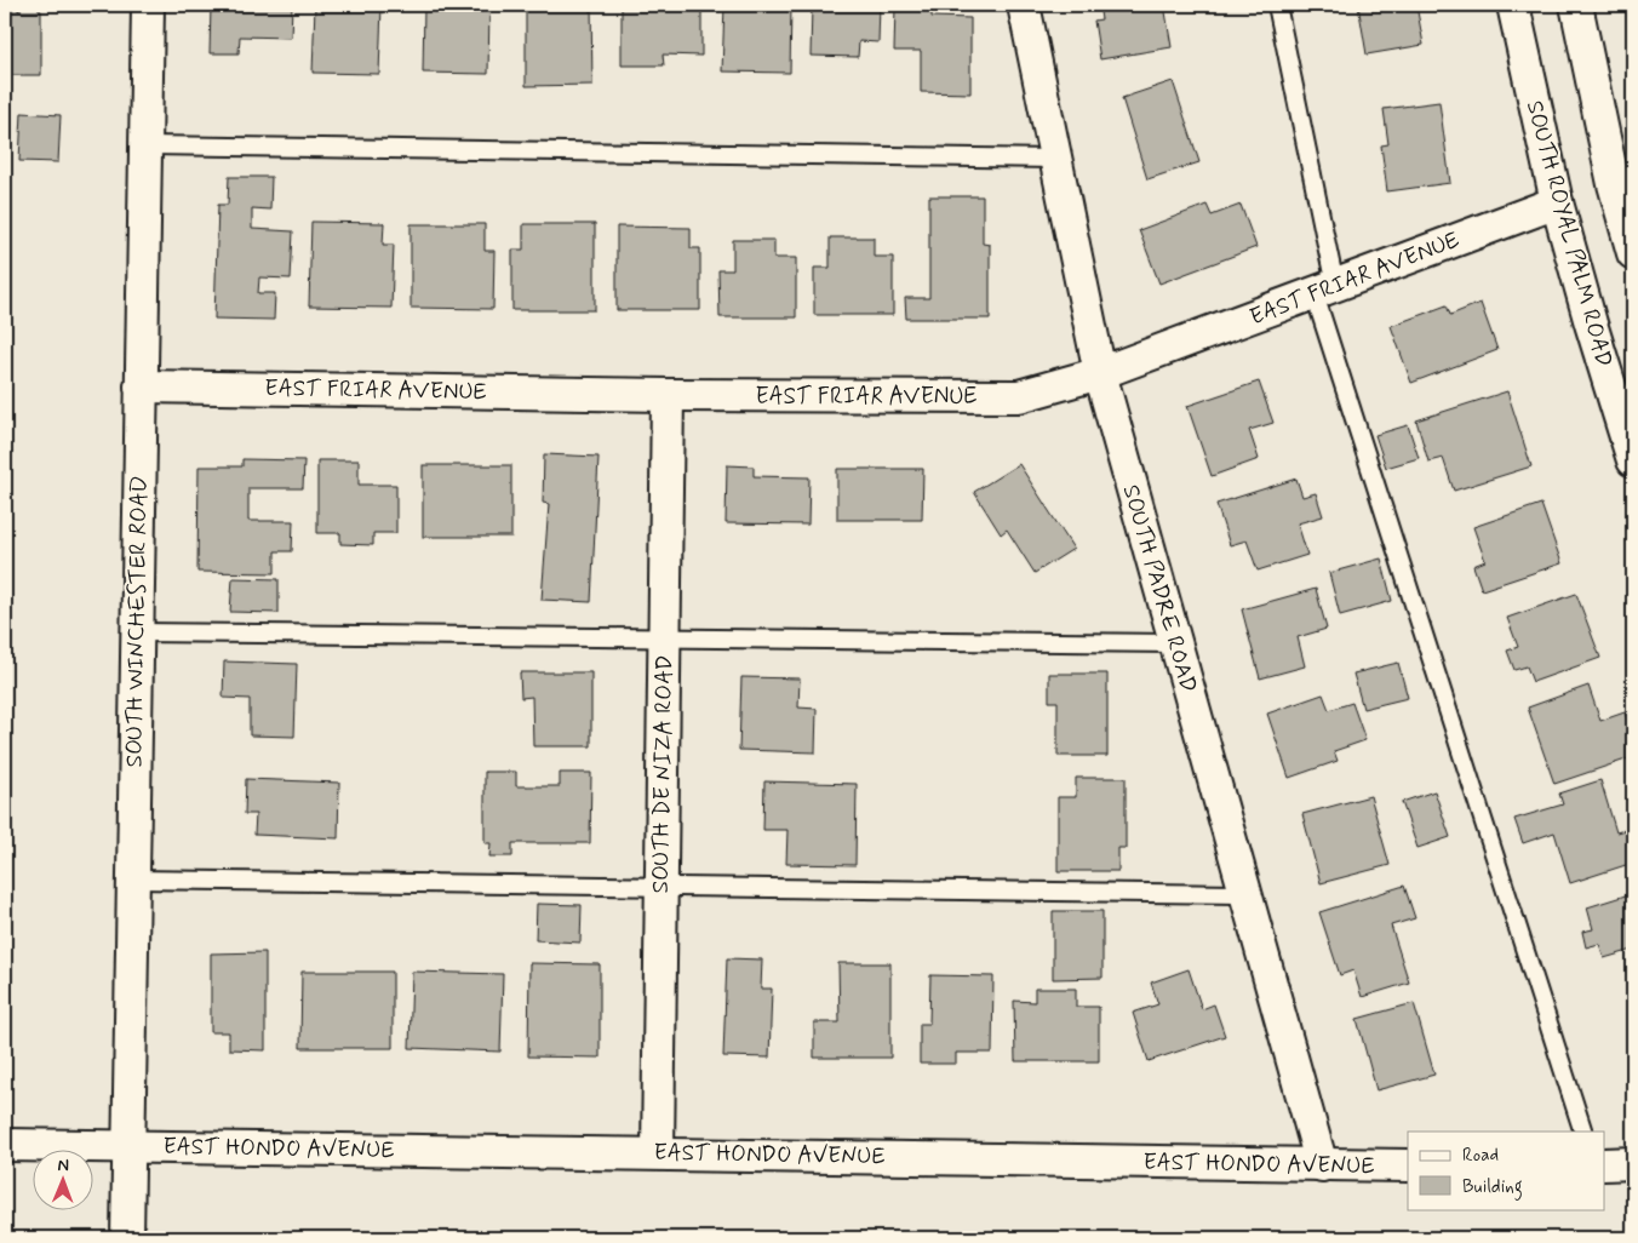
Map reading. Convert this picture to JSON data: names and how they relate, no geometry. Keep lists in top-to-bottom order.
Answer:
{
  "streets": {
    "street": [
      "SOUTH ROYAL PALM ROAD",
      "EAST FRIAR AVENUE",
      "SOUTH PADRE ROAD",
      "SOUTH WINCHESTER ROAD",
      "SOUTH DE NIZA ROAD",
      "EAST HONDO AVENUE"
    ]
  },
  "crossings": [
    ["SOUTH ROYAL PALM ROAD", "EAST FRIAR AVENUE"],
    ["EAST FRIAR AVENUE", "SOUTH PADRE ROAD"],
    ["EAST FRIAR AVENUE", "SOUTH WINCHESTER ROAD"],
    ["EAST FRIAR AVENUE", "SOUTH DE NIZA ROAD"],
    ["SOUTH PADRE ROAD", "EAST HONDO AVENUE"],
    ["SOUTH WINCHESTER ROAD", "EAST HONDO AVENUE"],
    ["SOUTH DE NIZA ROAD", "EAST HONDO AVENUE"]
  ],
  "legend": ["Road", "Building"],
  "north": "top"
}
